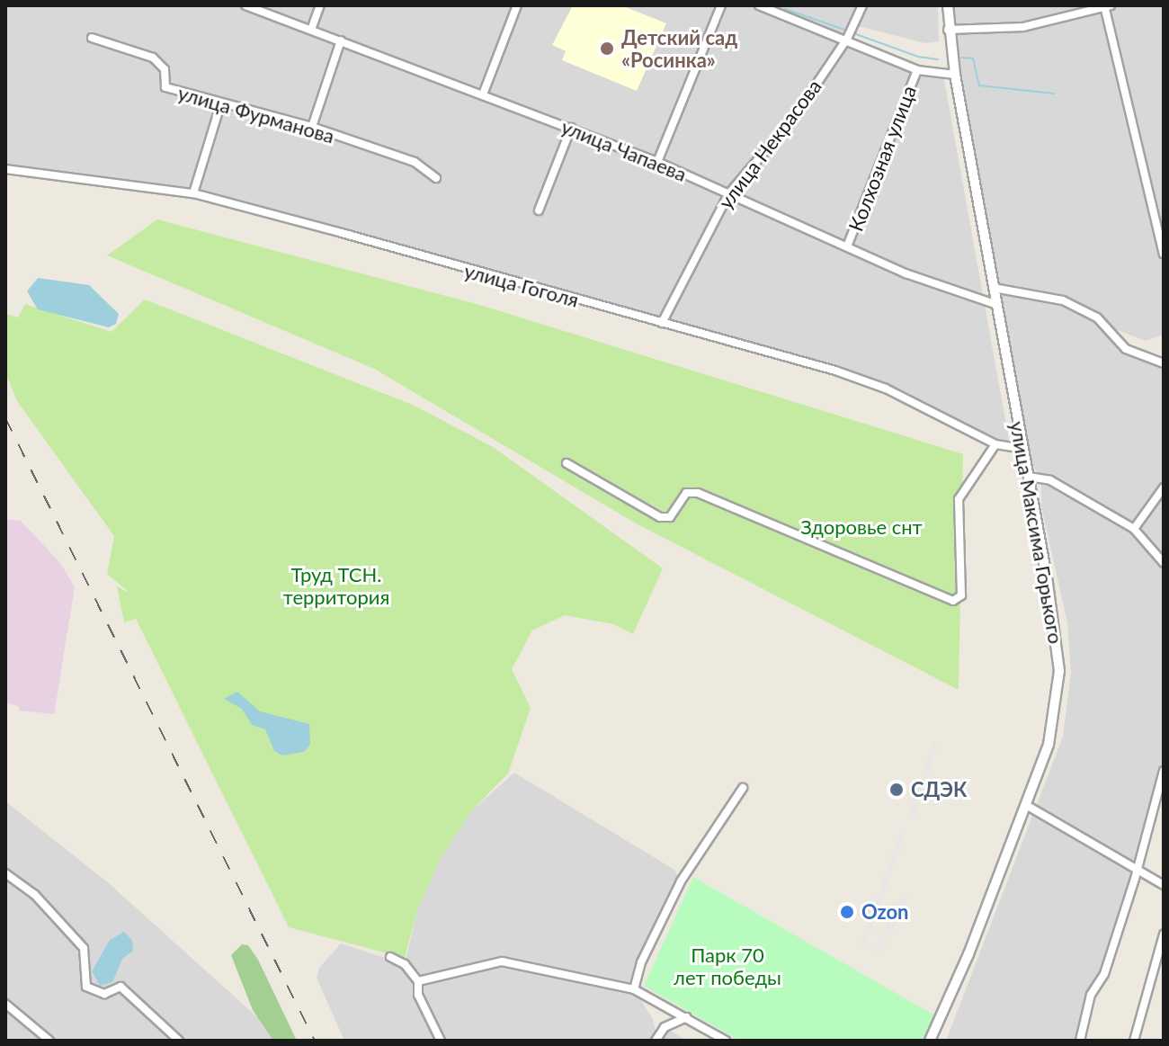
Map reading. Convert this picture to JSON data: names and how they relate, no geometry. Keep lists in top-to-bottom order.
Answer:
{
  "streets": {
    "street": [
      "улица Фурманова",
      "улица Некрасова",
      "улица Чапаева",
      "Колхозная улица",
      "улица Гоголя",
      "улица Максима Горького"
    ]
  },
  "crossings": [
    ["улица Некрасова", "улица Чапаева"],
    ["улица Некрасова", "улица Гоголя"],
    ["улица Чапаева", "Колхозная улица"],
    ["улица Чапаева", "улица Максима Горького"],
    ["улица Гоголя", "улица Максима Горького"]
  ],
  "parks": ["Здоровье снт", "Труд ТСН. территория", "Парк 70 лет победы"],
  "places": ["Детский сад «Росинка»", "СДЭК", "Ozon"]
}
